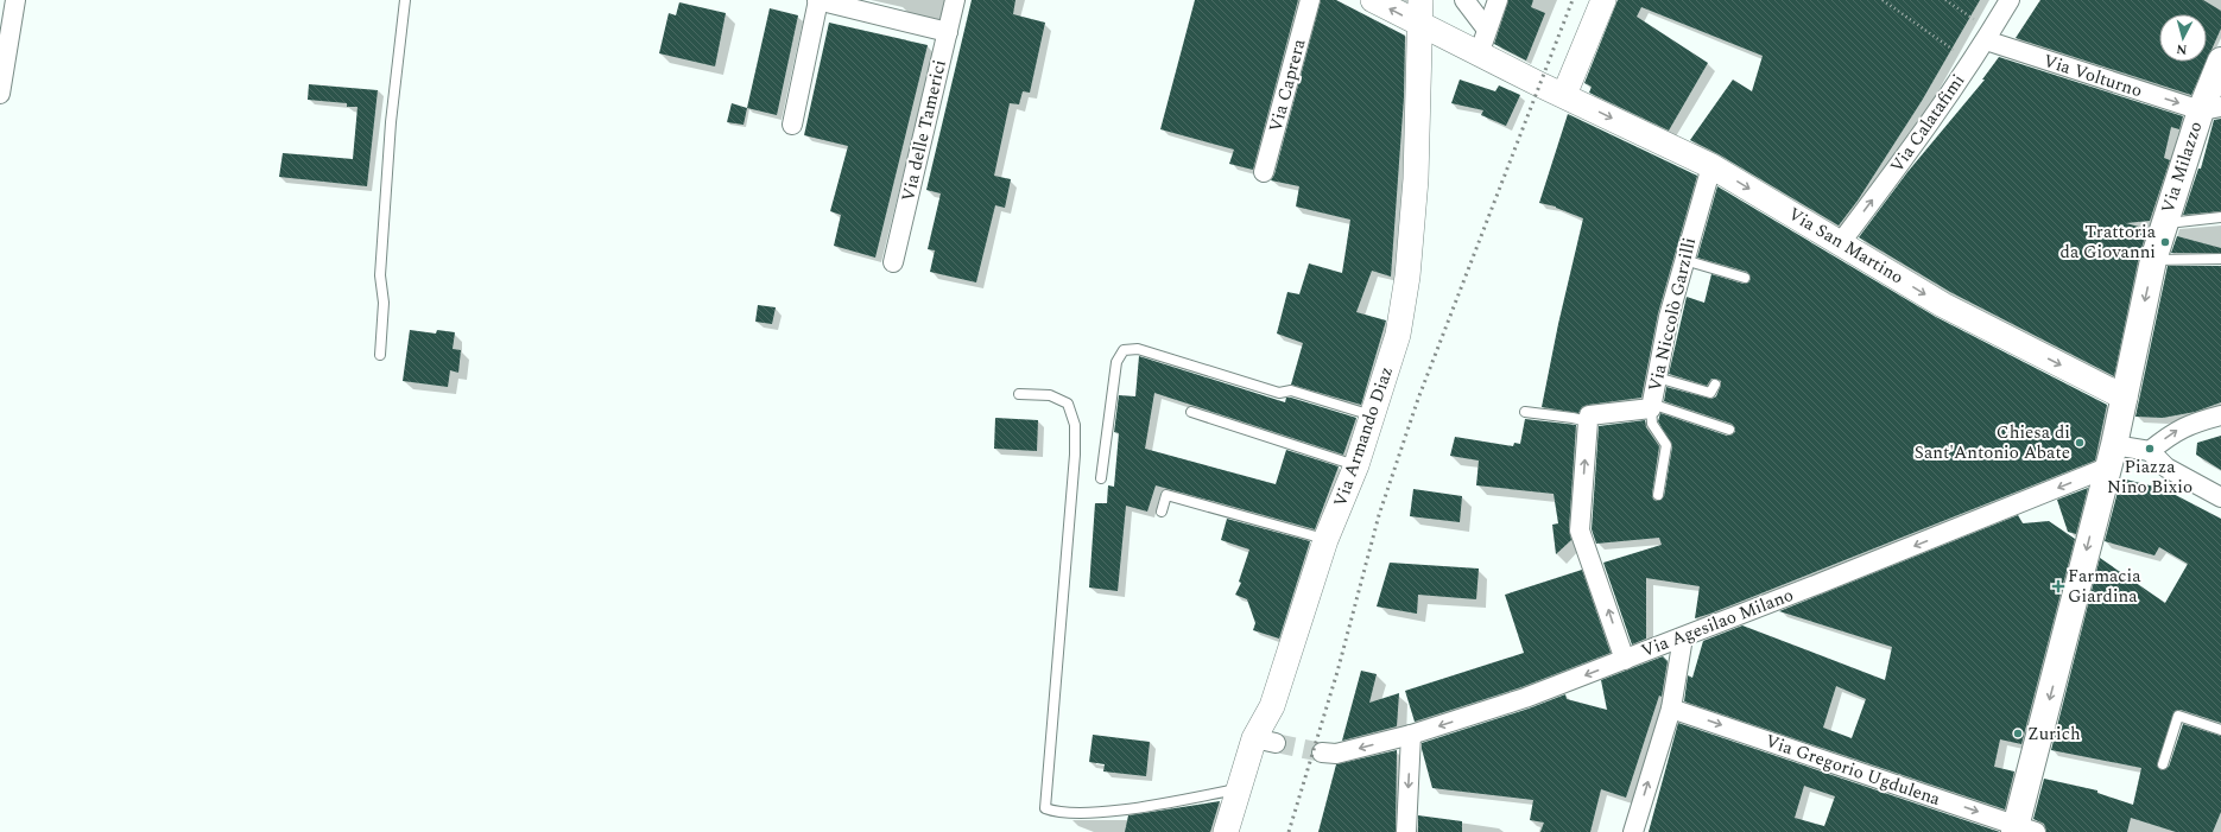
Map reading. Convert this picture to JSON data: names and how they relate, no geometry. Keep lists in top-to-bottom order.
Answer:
{
  "streets": {
    "main road": ["Via Milazzo"],
    "street": [
      "Via Volturno",
      "Via Caprera",
      "Via Calatafimi",
      "Via delle Tamerici",
      "Via San Martino",
      "Via Niccolò Garzilli",
      "Via Armando Diaz",
      "Via Agesilao Milano",
      "Via Gregorio Ugdulena"
    ]
  },
  "crossings": [
    ["Via Volturno", "Via Calatafimi"],
    ["Via Volturno", "Via Milazzo"],
    ["Via Calatafimi", "Via San Martino"],
    ["Via Milazzo", "Via San Martino"],
    ["Via Milazzo", "Via Agesilao Milano"],
    ["Via Milazzo", "Via Gregorio Ugdulena"],
    ["Via San Martino", "Via Niccolò Garzilli"],
    ["Via San Martino", "Via Armando Diaz"]
  ],
  "one_way": [
    "Via Volturno",
    "Via Calatafimi",
    "Via Milazzo",
    "Via San Martino",
    "Via Agesilao Milano",
    "Via Gregorio Ugdulena"
  ],
  "places": {
    "other": [
      "Trattoria da Giovanni",
      "Chiesa di Sant'Antonio Abate",
      "Piazza Nino Bixio",
      "Zurich"
    ],
    "health": ["Farmacia Giardina"]
  },
  "north": "bottom"
}
